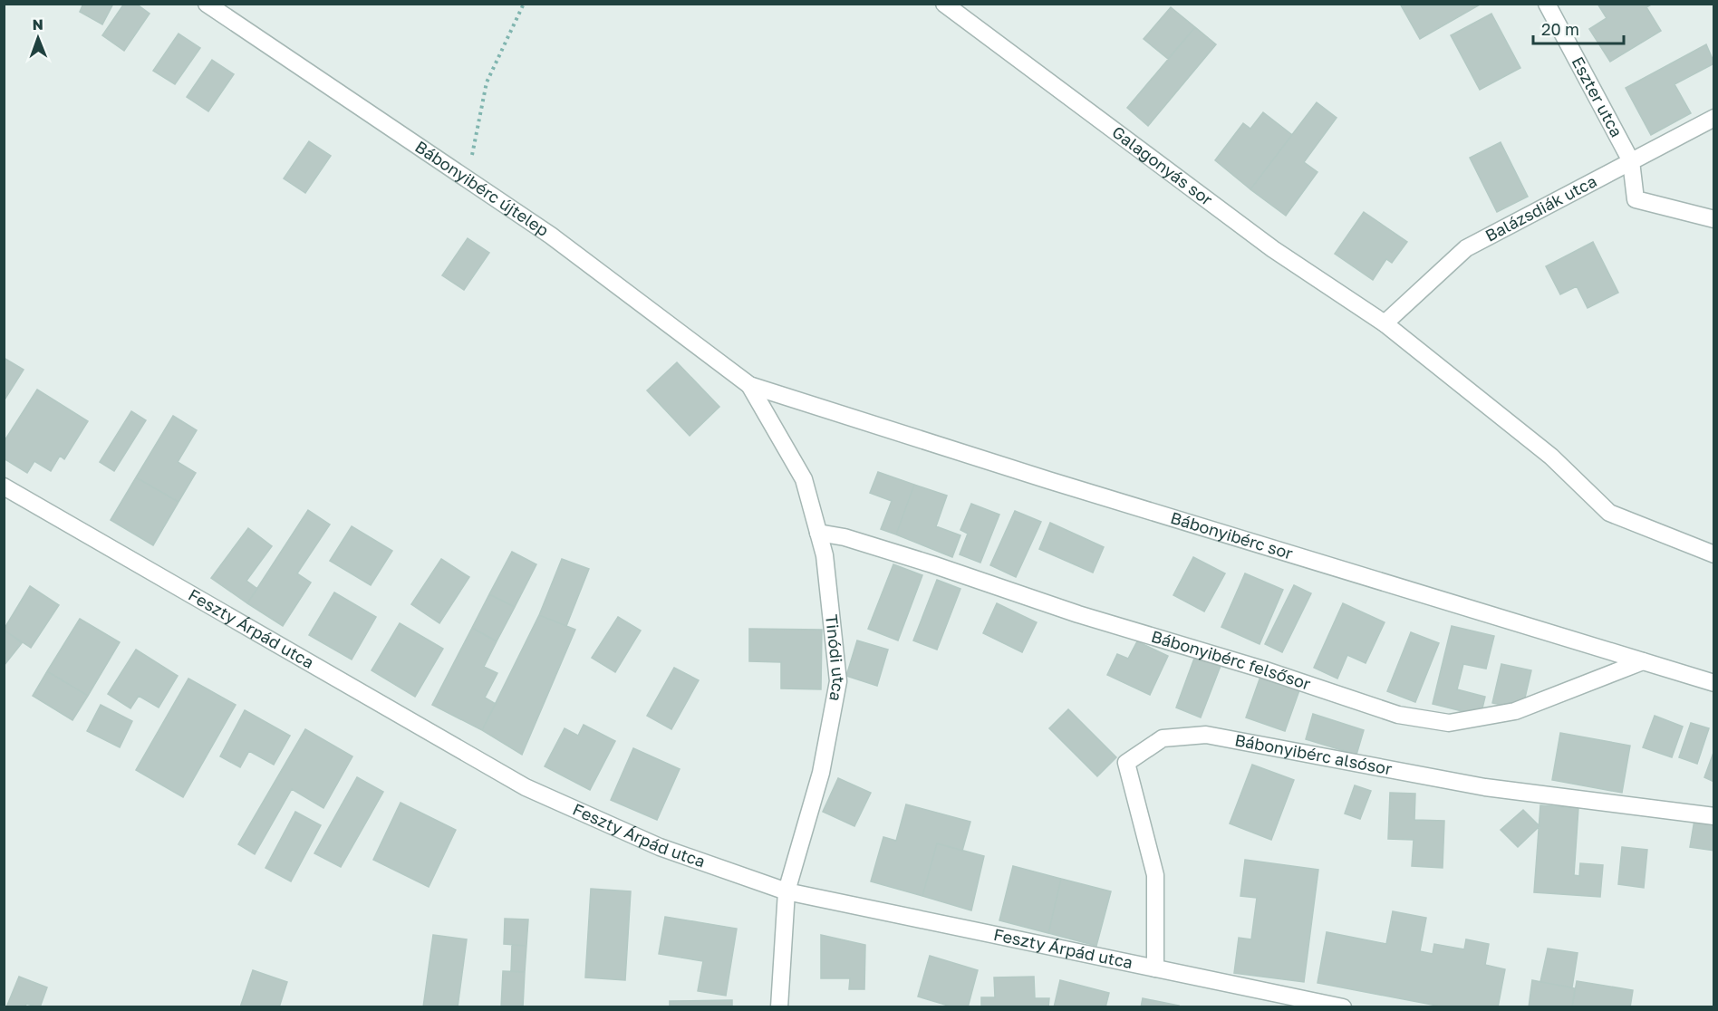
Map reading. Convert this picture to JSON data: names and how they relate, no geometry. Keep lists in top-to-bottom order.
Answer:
{
  "streets": {
    "street": [
      "Eszter utca",
      "Galagonyás sor",
      "Bábonyibérc újtelep",
      "Balázsdiák utca",
      "Bábonyibérc sor",
      "Feszty Árpád utca",
      "Tinódi utca",
      "Bábonyibérc felsősor",
      "Bábonyibérc alsósor"
    ]
  },
  "crossings": [
    ["Eszter utca", "Balázsdiák utca"],
    ["Galagonyás sor", "Balázsdiák utca"],
    ["Bábonyibérc újtelep", "Bábonyibérc sor"],
    ["Bábonyibérc újtelep", "Tinódi utca"],
    ["Bábonyibérc sor", "Tinódi utca"],
    ["Bábonyibérc sor", "Bábonyibérc felsősor"],
    ["Feszty Árpád utca", "Tinódi utca"],
    ["Feszty Árpád utca", "Bábonyibérc alsósor"],
    ["Tinódi utca", "Bábonyibérc felsősor"]
  ],
  "scale_bar": "20 m",
  "north": "top"
}
